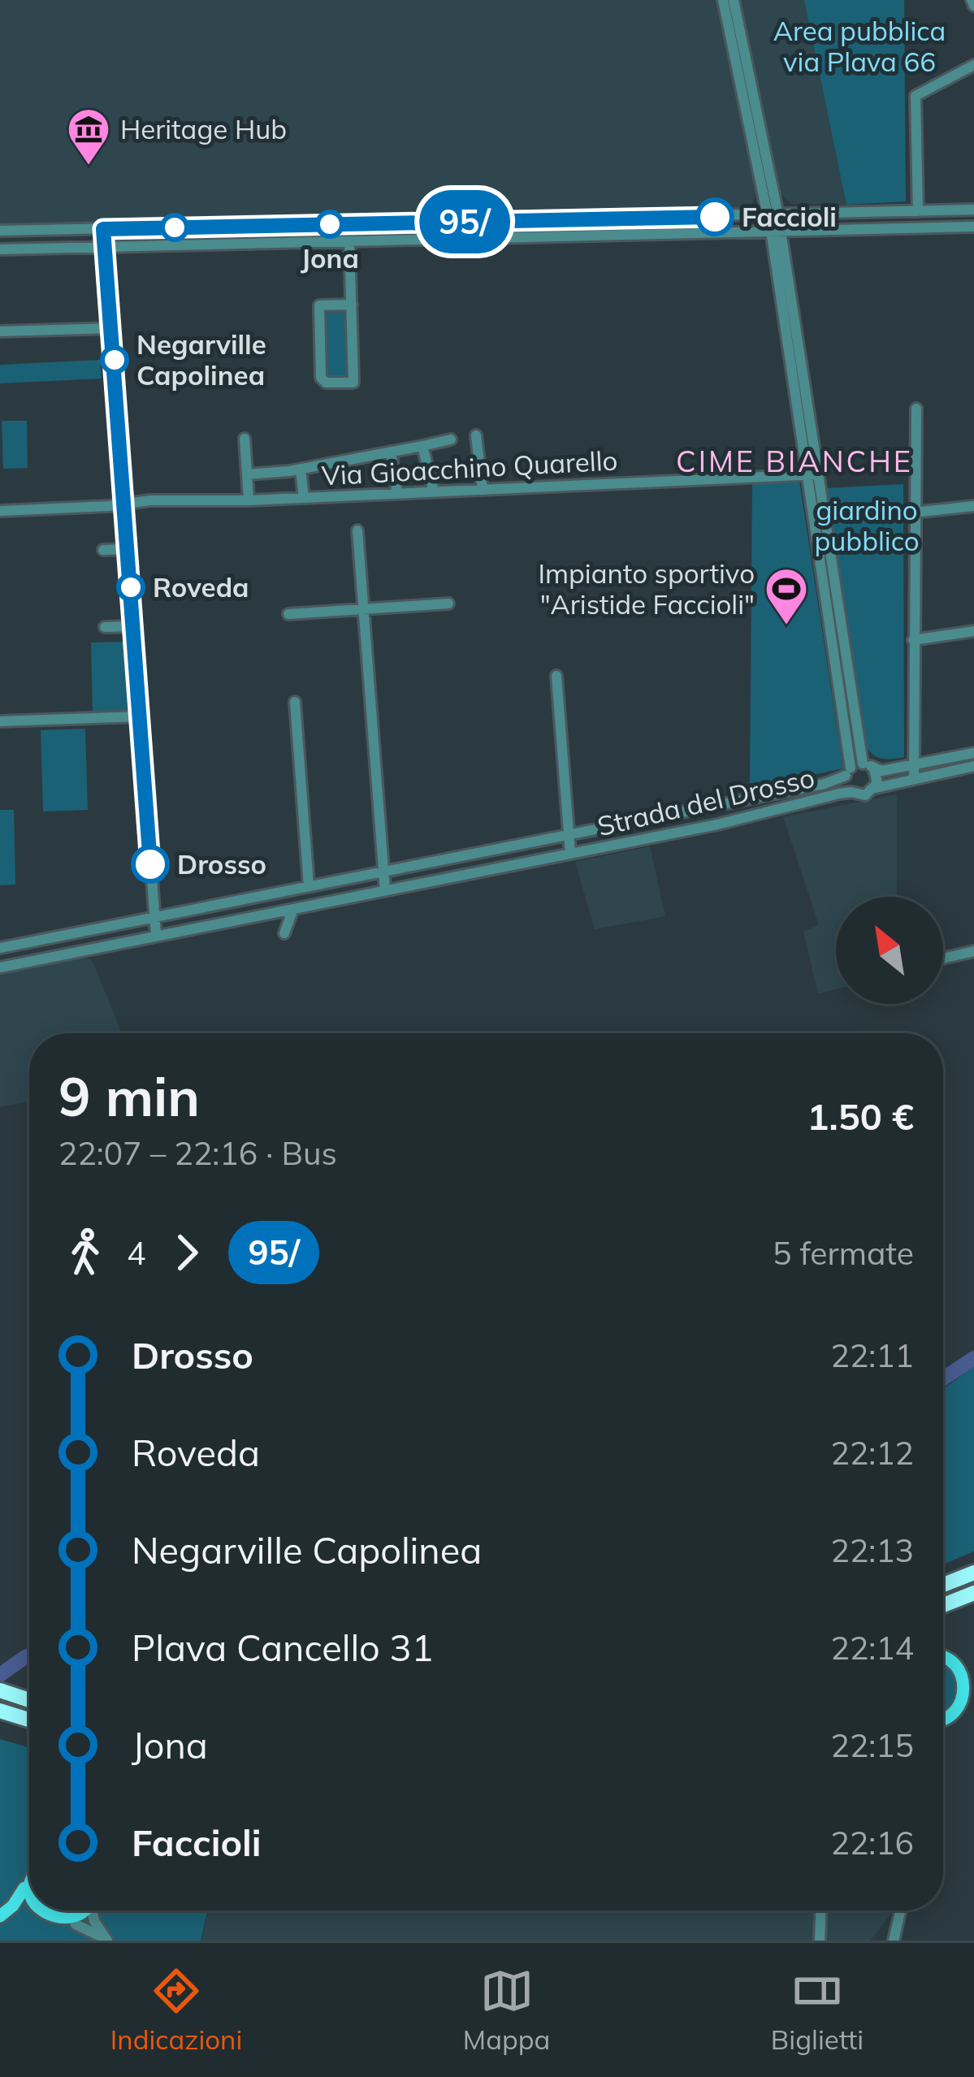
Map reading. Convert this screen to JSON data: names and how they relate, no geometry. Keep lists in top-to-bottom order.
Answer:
{
  "streets": {
    "street": ["Via Gioacchino Quarello", "Strada del Drosso"]
  },
  "districts": ["CIME BIANCHE"],
  "parks": ["Area pubblica via Plava 66", "giardino pubblico"],
  "places": {
    "museum": ["Heritage Hub"],
    "other": [
      "Faccioli",
      "Jona",
      "Negarville Capolinea",
      "Roveda",
      "Drosso"
    ],
    "sports": ["Impianto sportivo \"Aristide Faccioli\""]
  },
  "lines": ["bus line 95/"],
  "north": "top left",
  "page": {
    "on_map": "95/",
    "heading": ["9 min", "22:07 – 22:16 · Bus", "1.50 €"],
    "legs": ["4", "95/", "5 fermate"],
    "list": [
      {
        "name": "Drosso",
        "value": "22:11"
      },
      {
        "name": "Roveda",
        "value": "22:12"
      },
      {
        "name": "Negarville Capolinea",
        "value": "22:13"
      },
      {
        "name": "Plava Cancello 31",
        "value": "22:14"
      },
      {
        "name": "Jona",
        "value": "22:15"
      },
      {
        "name": "Faccioli",
        "value": "22:16"
      }
    ],
    "tabs": ["Indicazioni", "Mappa", "Biglietti"]
  }
}
